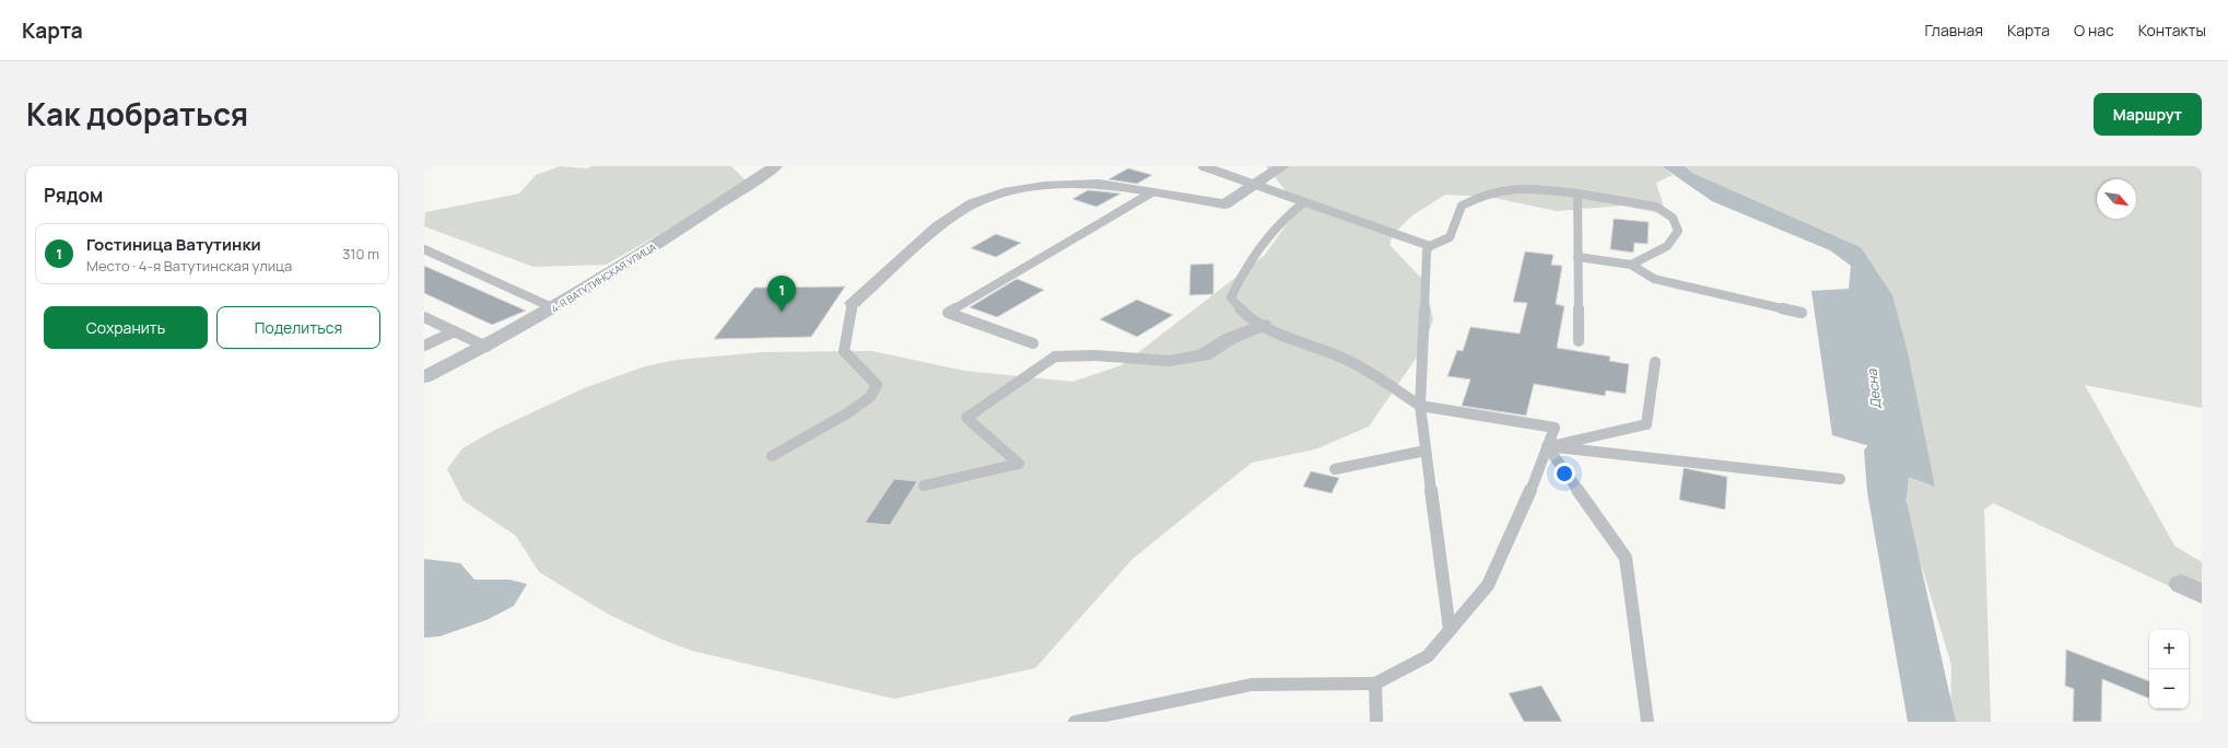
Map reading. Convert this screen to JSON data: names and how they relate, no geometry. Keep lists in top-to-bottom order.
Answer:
{
  "streets": {
    "street": ["4-Я ВАТУТИНСКАЯ УЛИЦА"]
  },
  "water": ["Десна"],
  "north": "bottom right",
  "page": {
    "header": "Карта",
    "nav": [
      "Главная",
      "Карта",
      "О нас",
      "Контакты"
    ],
    "title": "Как добраться",
    "buttons": [
      "Маршрут",
      ["Сохранить", "Поделиться"]
    ],
    "heading": "Рядом",
    "list": [
      {
        "mark": "1",
        "name": "Гостиница Ватутинки",
        "note": "Место · 4-я Ватутинская улица",
        "value": "310 m"
      }
    ],
    "pins": "1",
    "map_buttons": ["+", "−"]
  }
}
